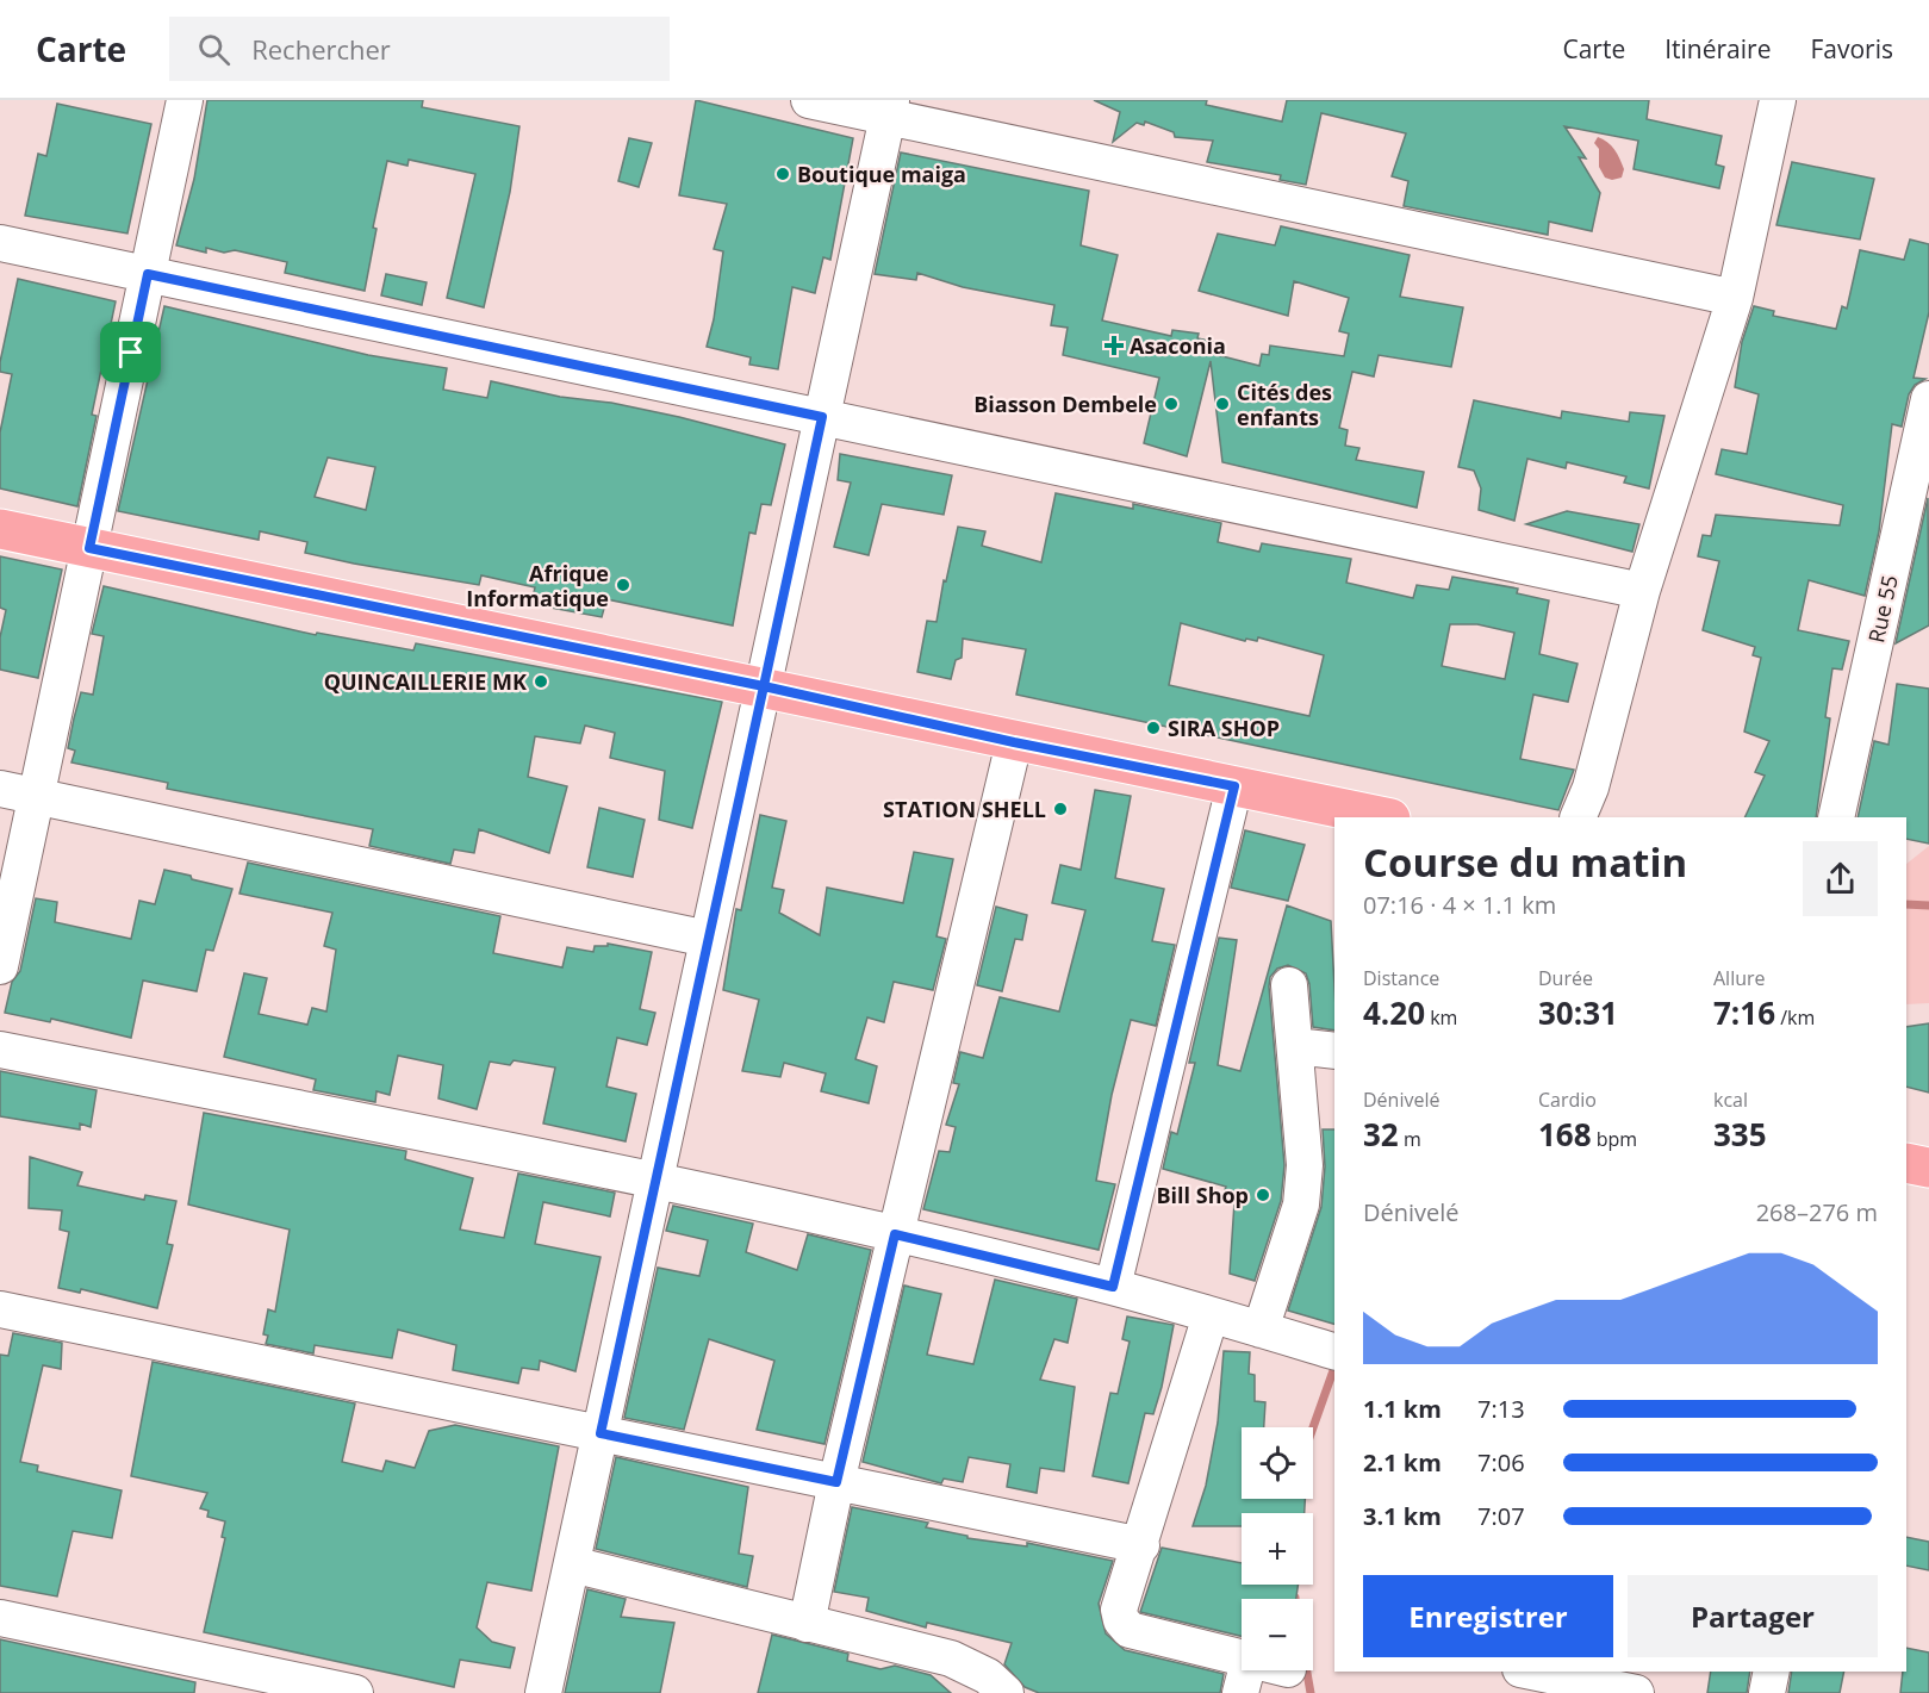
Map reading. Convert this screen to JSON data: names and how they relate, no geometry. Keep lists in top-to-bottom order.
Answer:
{
  "streets": {
    "street": ["Rue 55"]
  },
  "places": {
    "other": [
      "Boutique maiga",
      "Biasson Dembele",
      "Cités des enfants",
      "Afrique Informatique",
      "QUINCAILLERIE MK",
      "SIRA SHOP",
      "STATION SHELL",
      "Bill Shop"
    ],
    "health": ["Asaconia"]
  },
  "page": {
    "header": "Carte",
    "search": "Rechercher",
    "nav": ["Carte", "Itinéraire", "Favoris"],
    "heading": ["Course du matin", "07:16 · 4 × 1.1 km"],
    "stats": [
      ["Distance", "4.20 km"],
      ["Durée", "30:31"],
      ["Allure", "7:16 /km"],
      ["Dénivelé", "32 m"],
      ["Cardio", "168 bpm"],
      ["kcal", "335"]
    ],
    "chart": ["Dénivelé", "268–276 m"],
    "list": [
      {
        "name": "1.1 km",
        "note": "7:13"
      },
      {
        "name": "2.1 km",
        "note": "7:06"
      },
      {
        "name": "3.1 km",
        "note": "7:07"
      }
    ],
    "map_buttons": ["+", "−"],
    "buttons": ["Enregistrer", "Partager"]
  }
}
